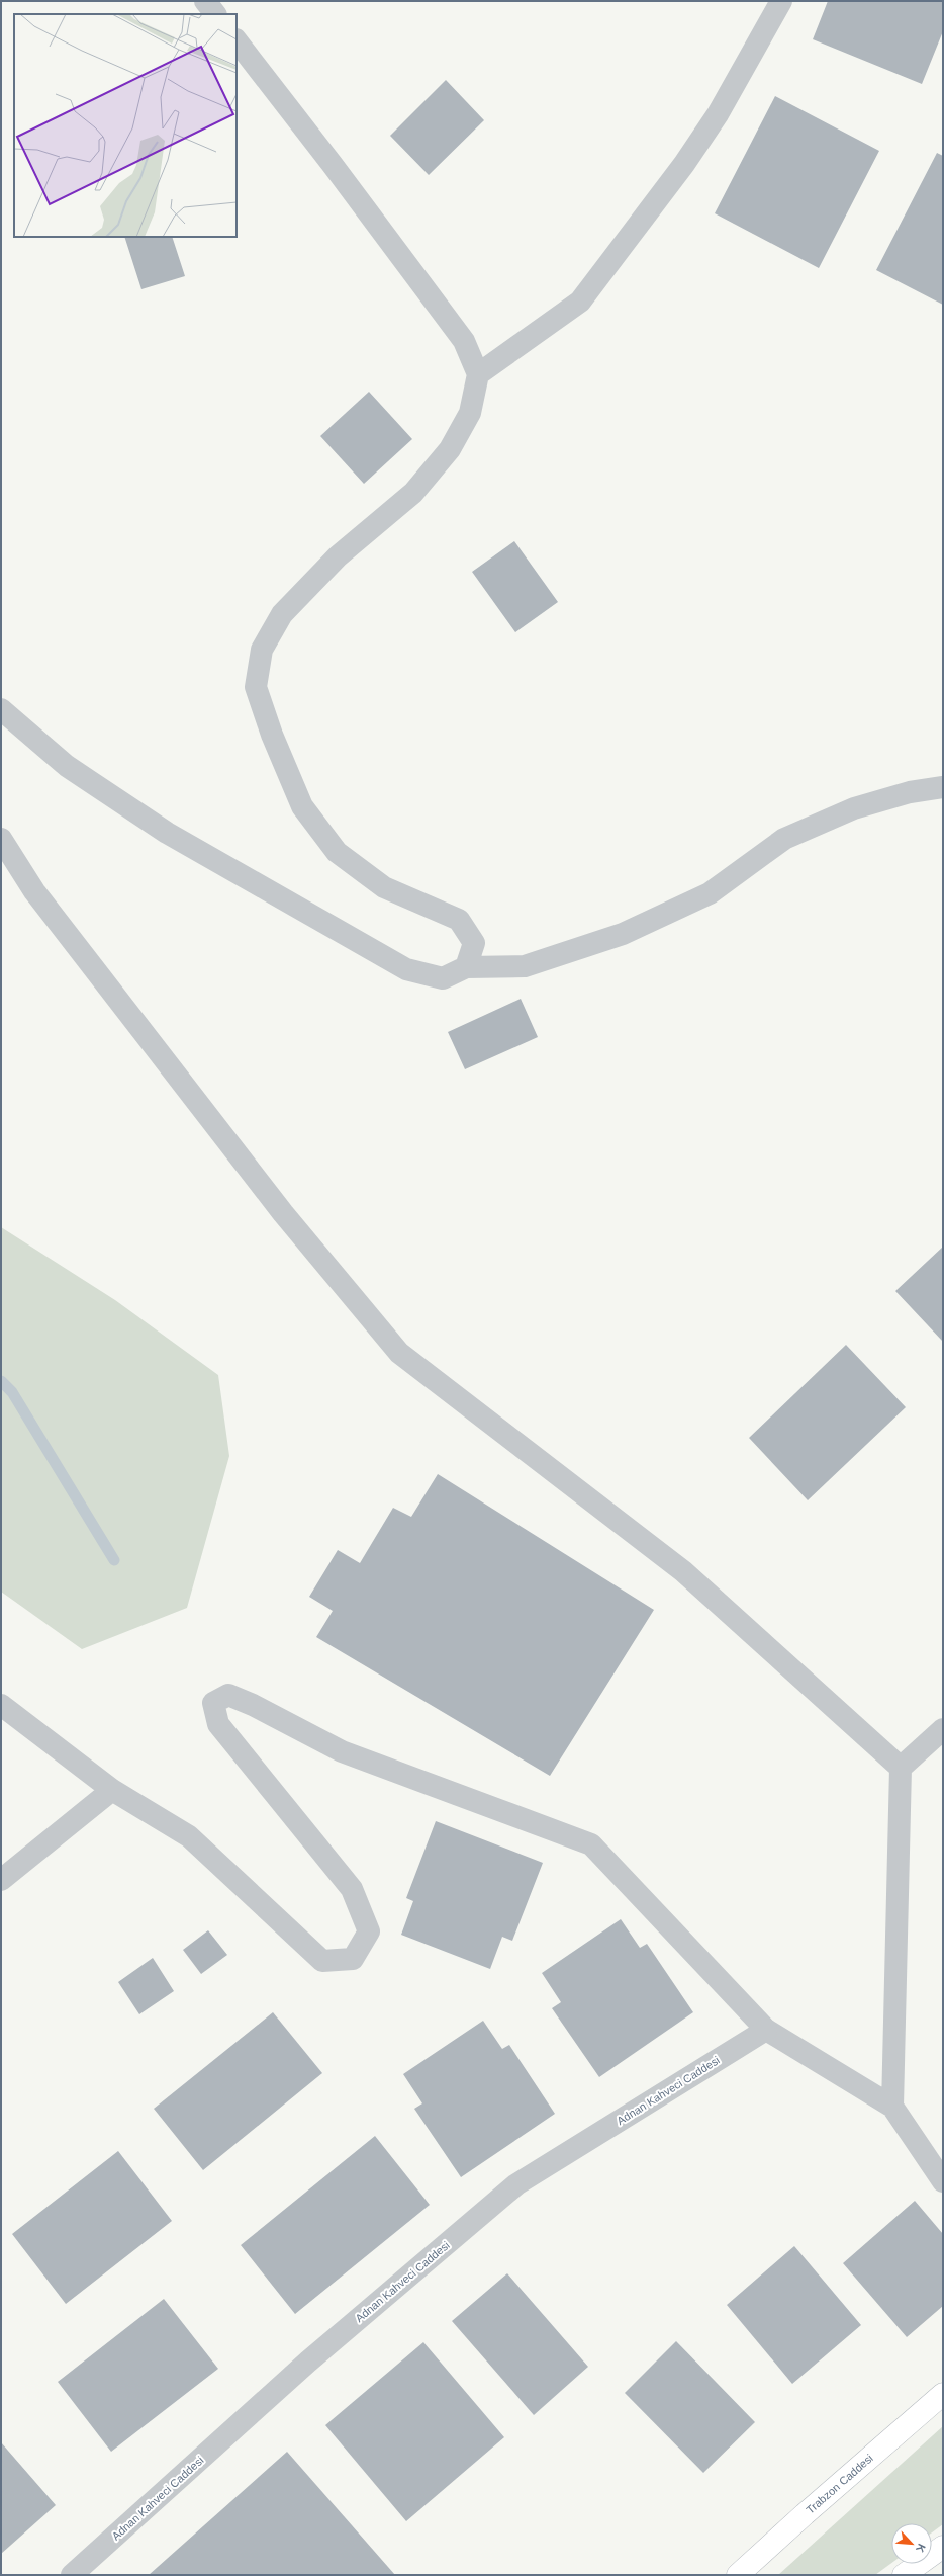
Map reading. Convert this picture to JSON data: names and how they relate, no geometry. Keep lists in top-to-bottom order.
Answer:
{
  "streets": {
    "main road": ["Trabzon Caddesi"],
    "street": ["Adnan Kahveci Caddesi"]
  },
  "north": "bottom right"
}
